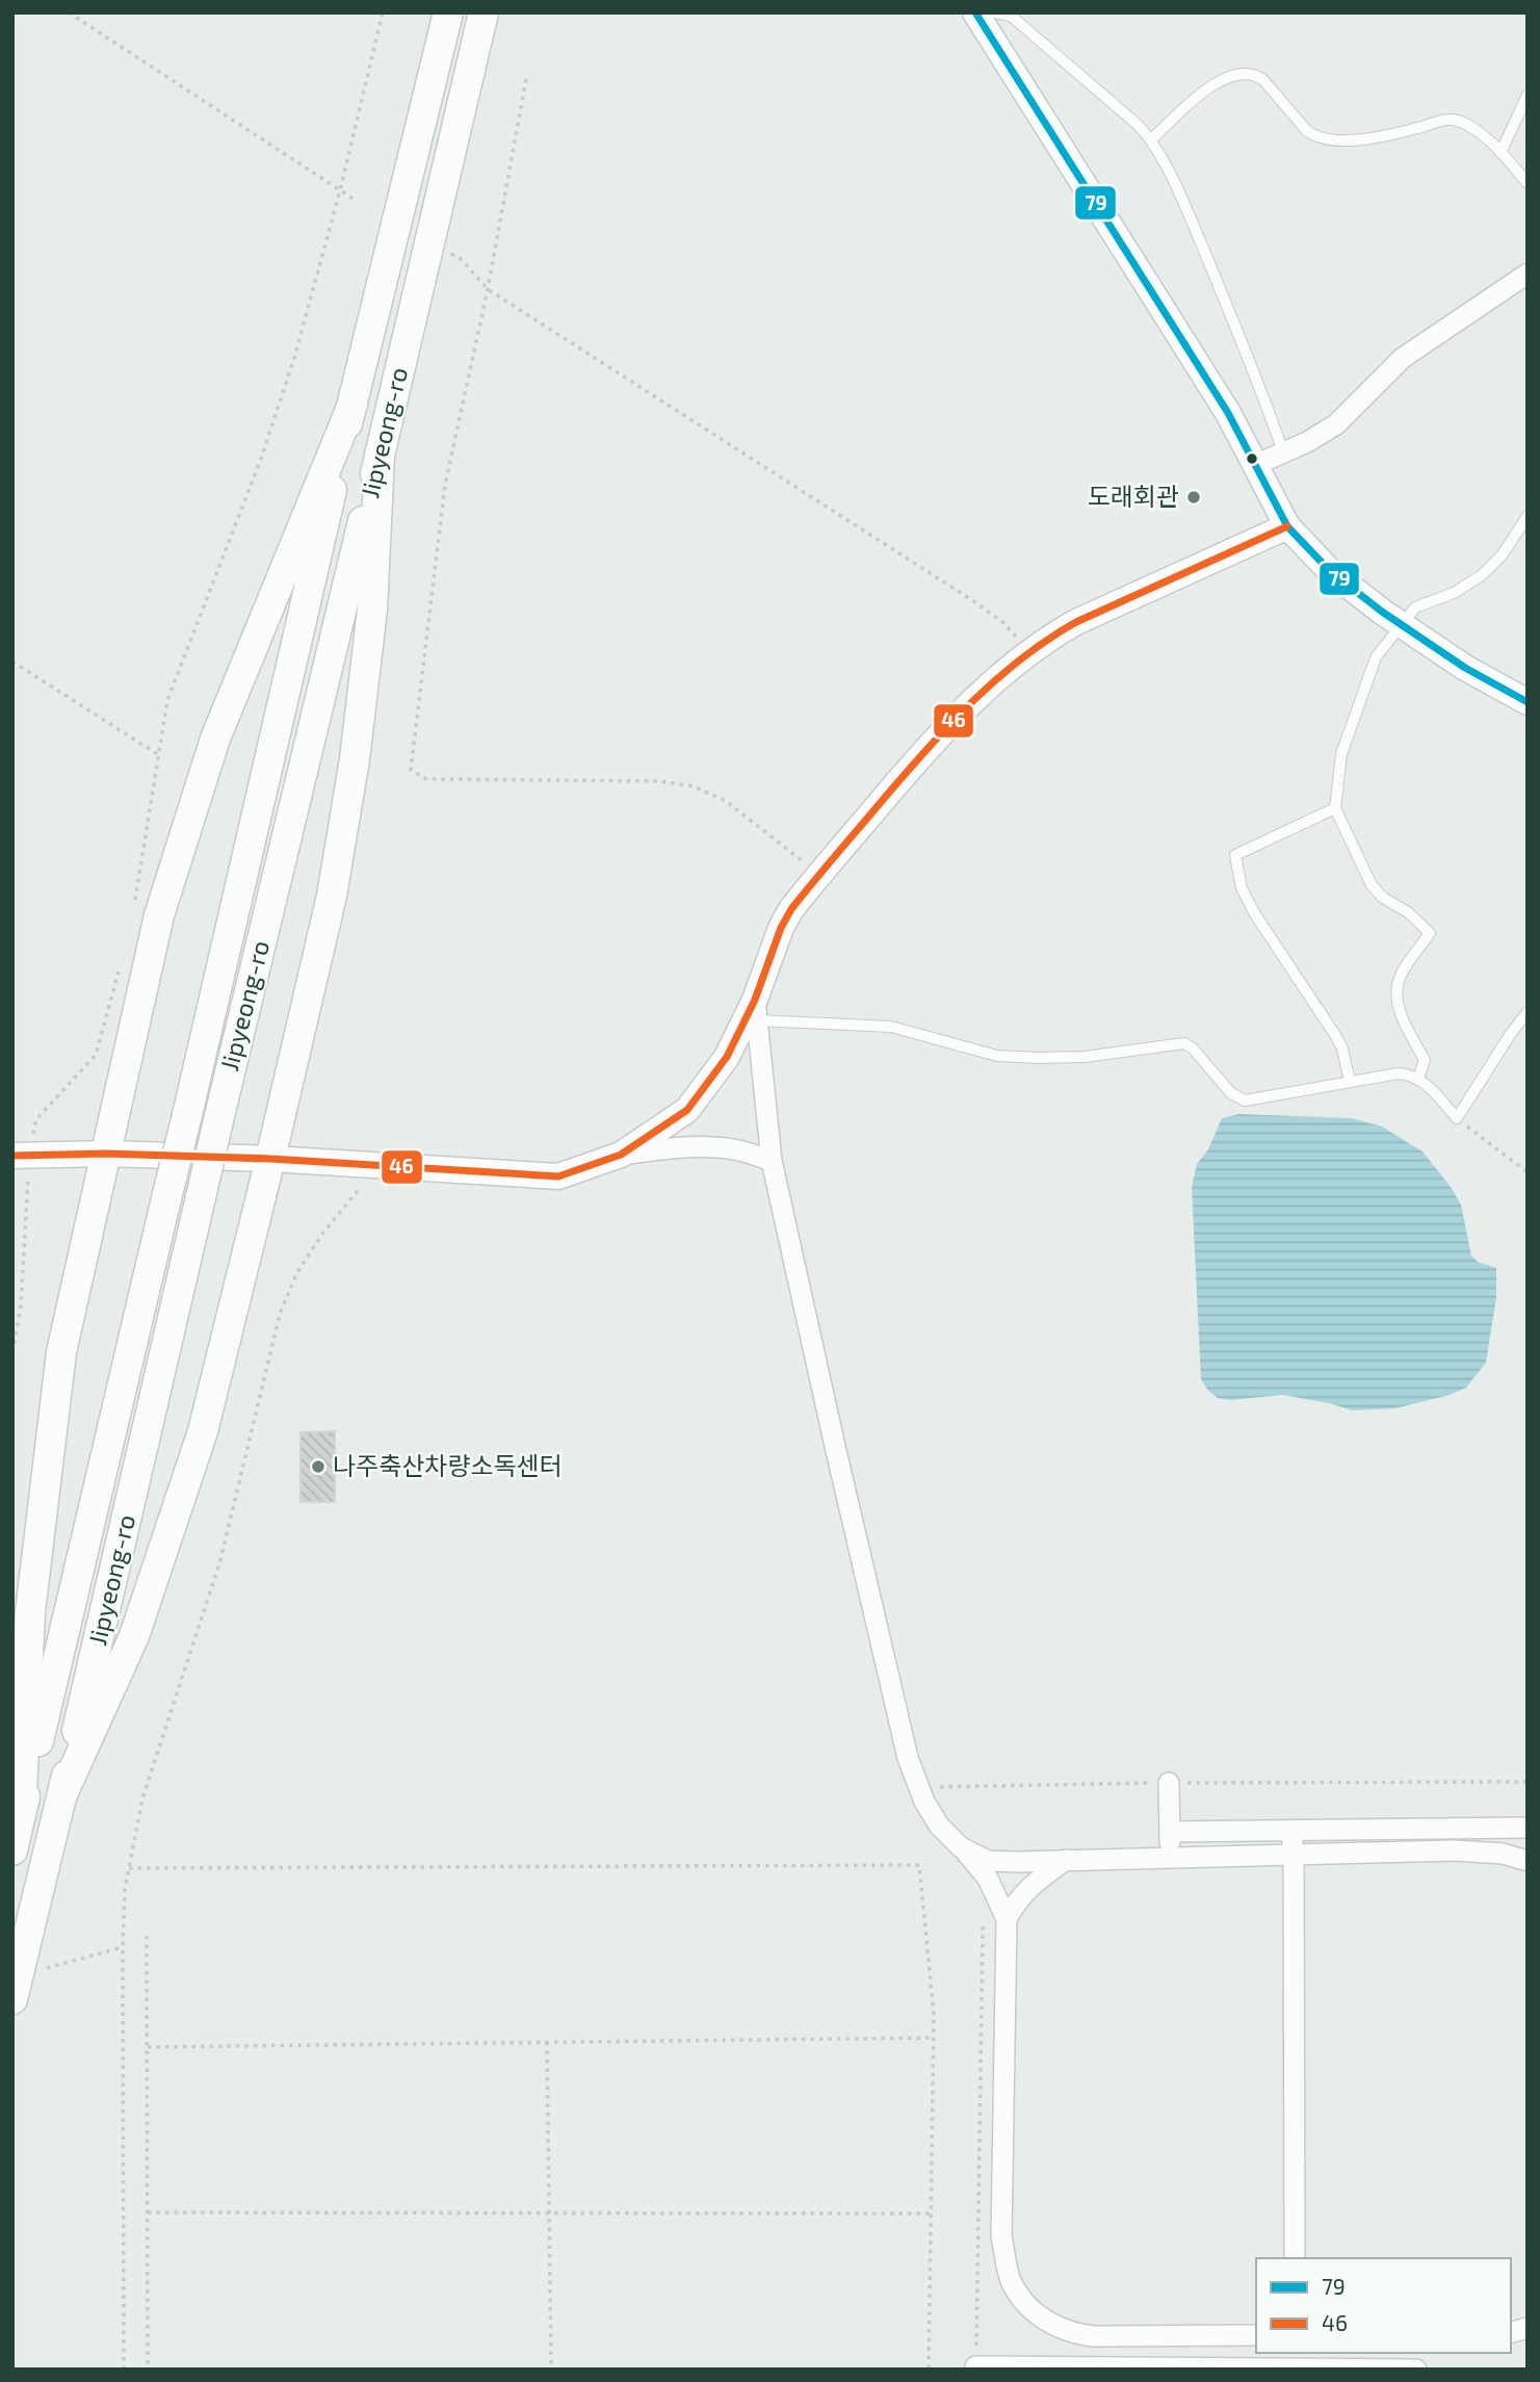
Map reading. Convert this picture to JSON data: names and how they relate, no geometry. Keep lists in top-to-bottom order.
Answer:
{
  "streets": {
    "main road": ["Jipyeong-ro"]
  },
  "places": ["도래회관", "나주축산차량소독센터"],
  "lines": ["transit line 79", "transit line 46"],
  "legend": ["79", "46"]
}
